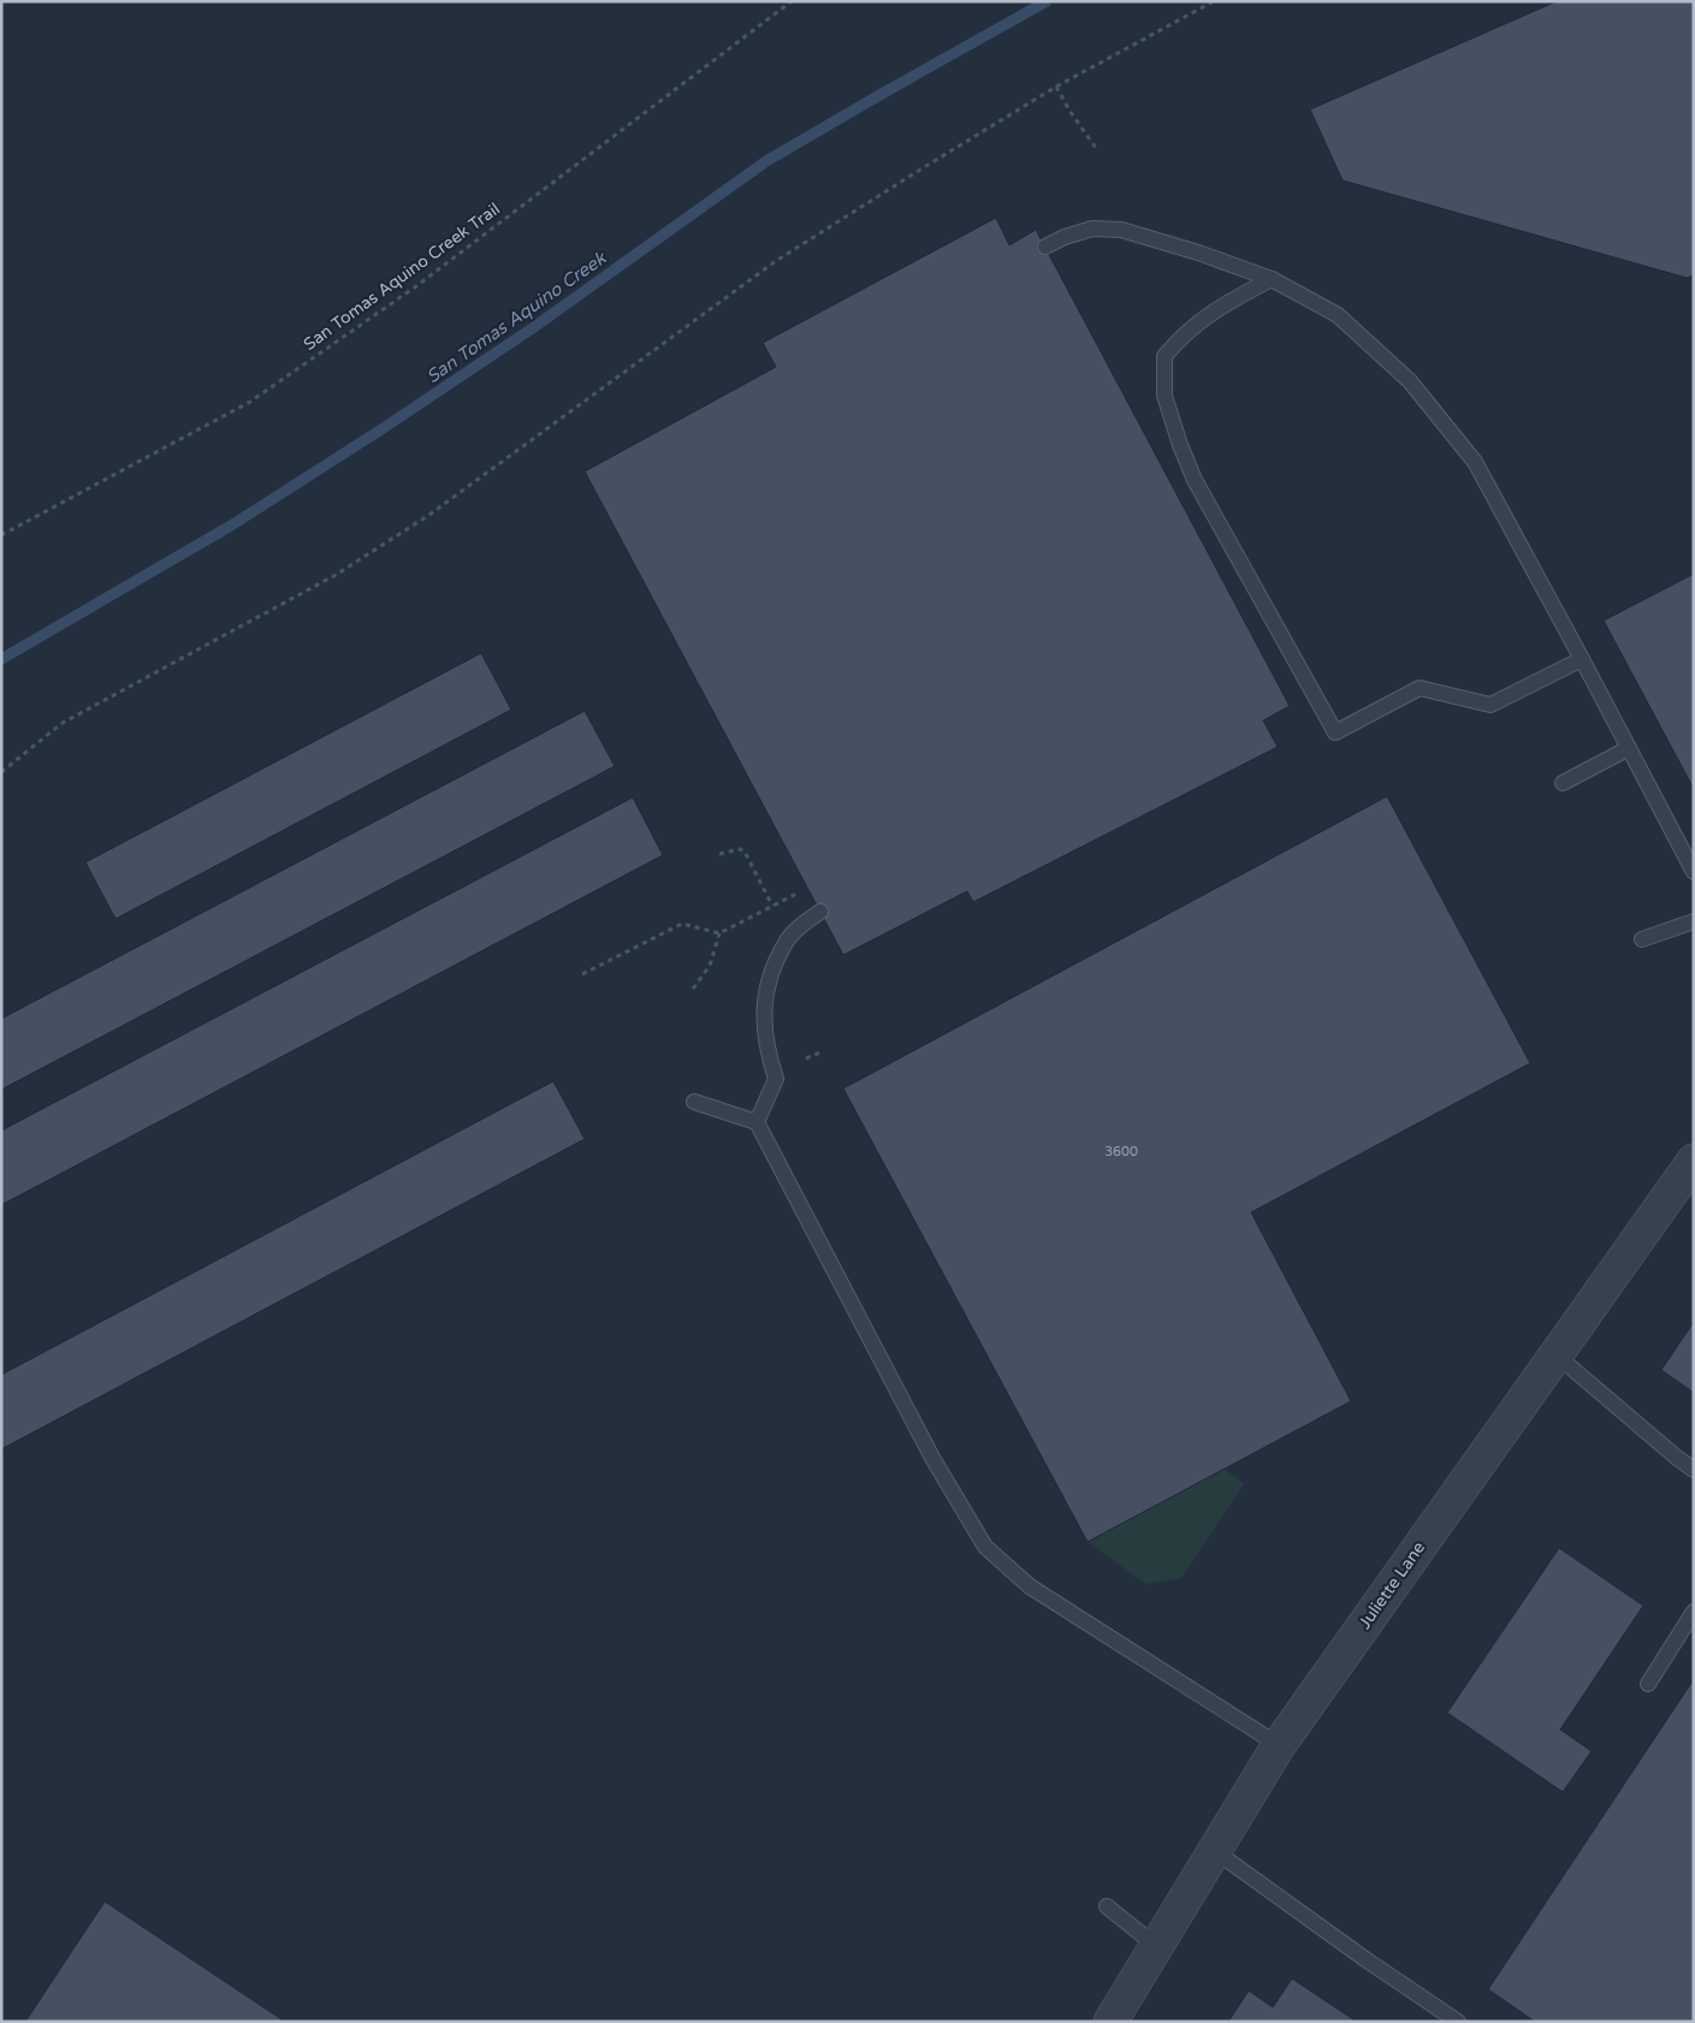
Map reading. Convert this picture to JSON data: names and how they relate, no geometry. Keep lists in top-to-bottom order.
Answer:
{
  "streets": {
    "street": ["Juliette Lane"],
    "path": ["San Tomas Aquino Creek Trail"]
  },
  "water": ["San Tomas Aquino Creek"],
  "house_numbers": ["3600"]
}
